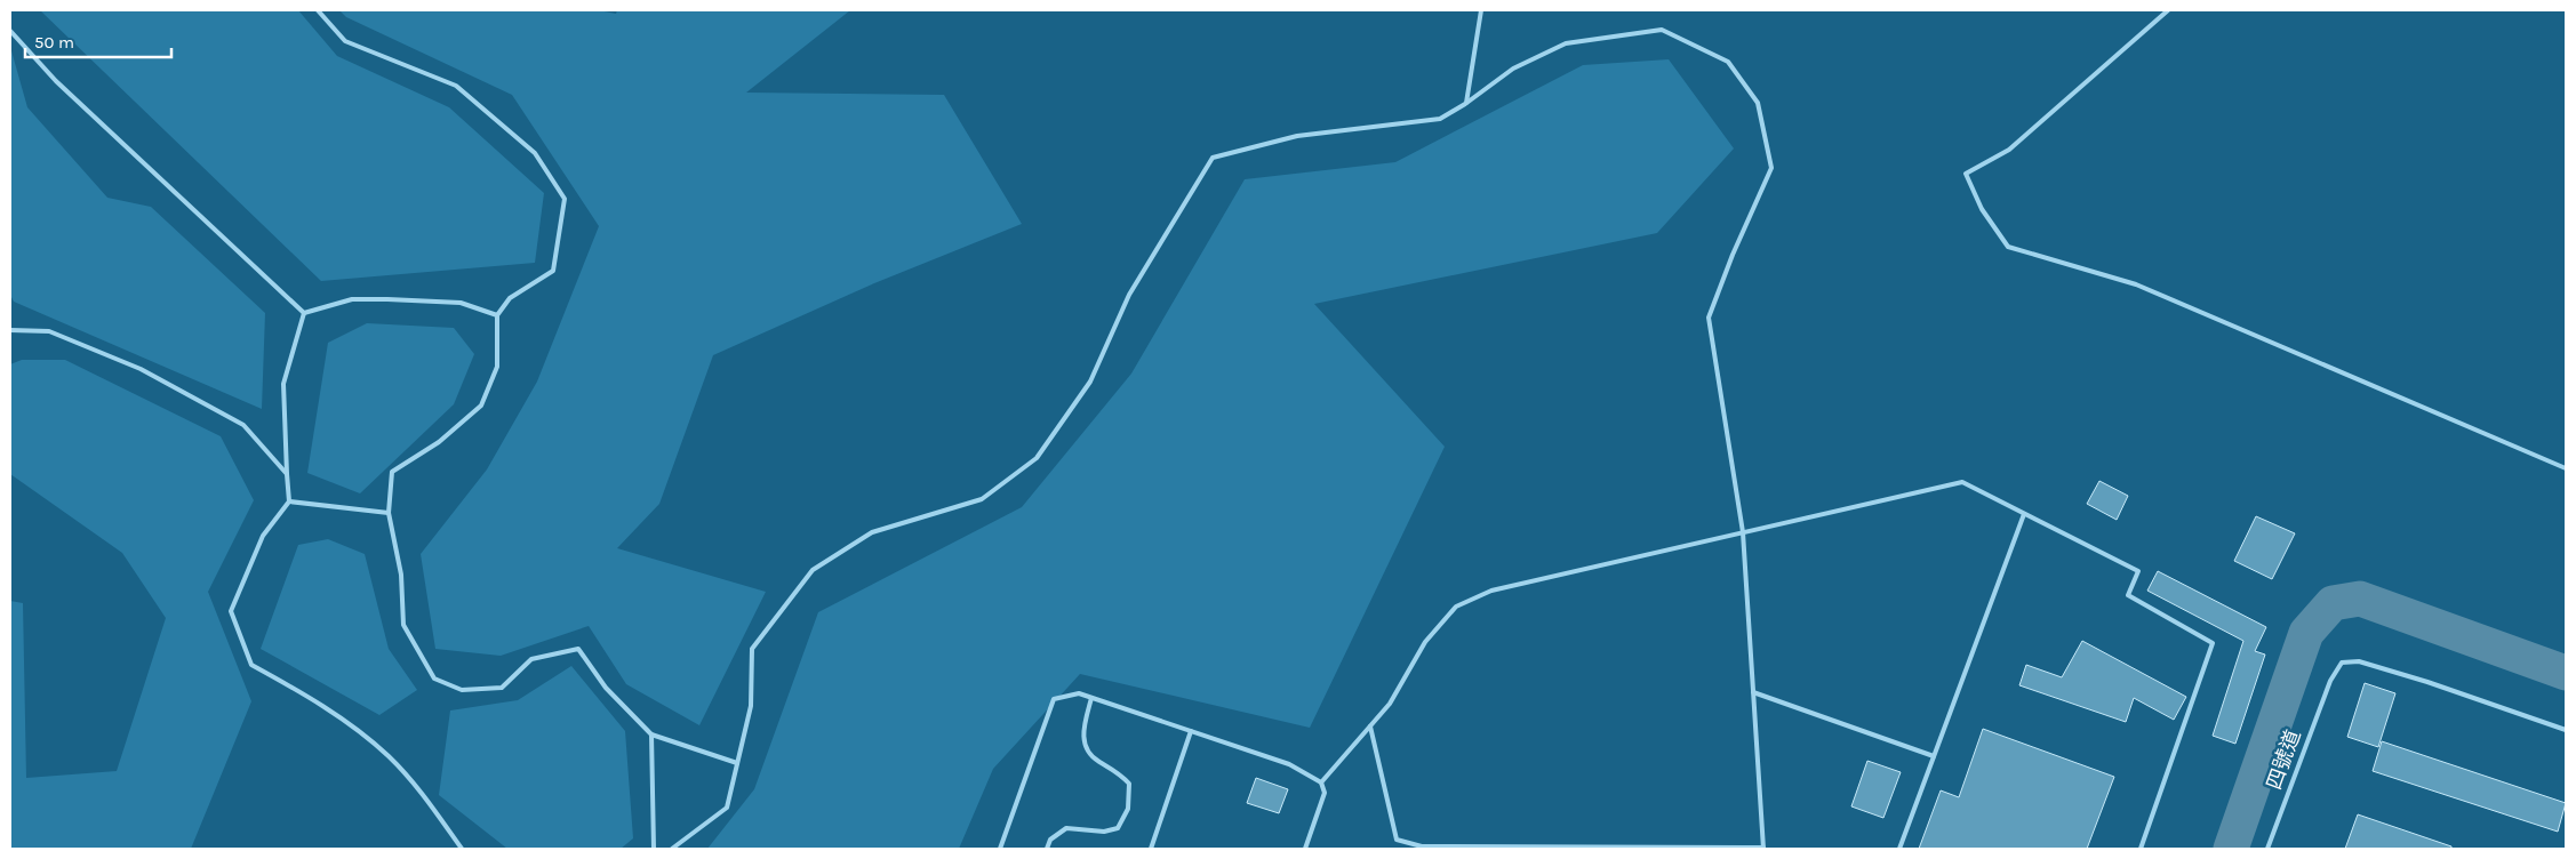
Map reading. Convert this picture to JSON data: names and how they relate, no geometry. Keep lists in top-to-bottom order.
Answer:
{
  "streets": {
    "lane": ["四號道"]
  },
  "scale_bar": "50 m"
}
